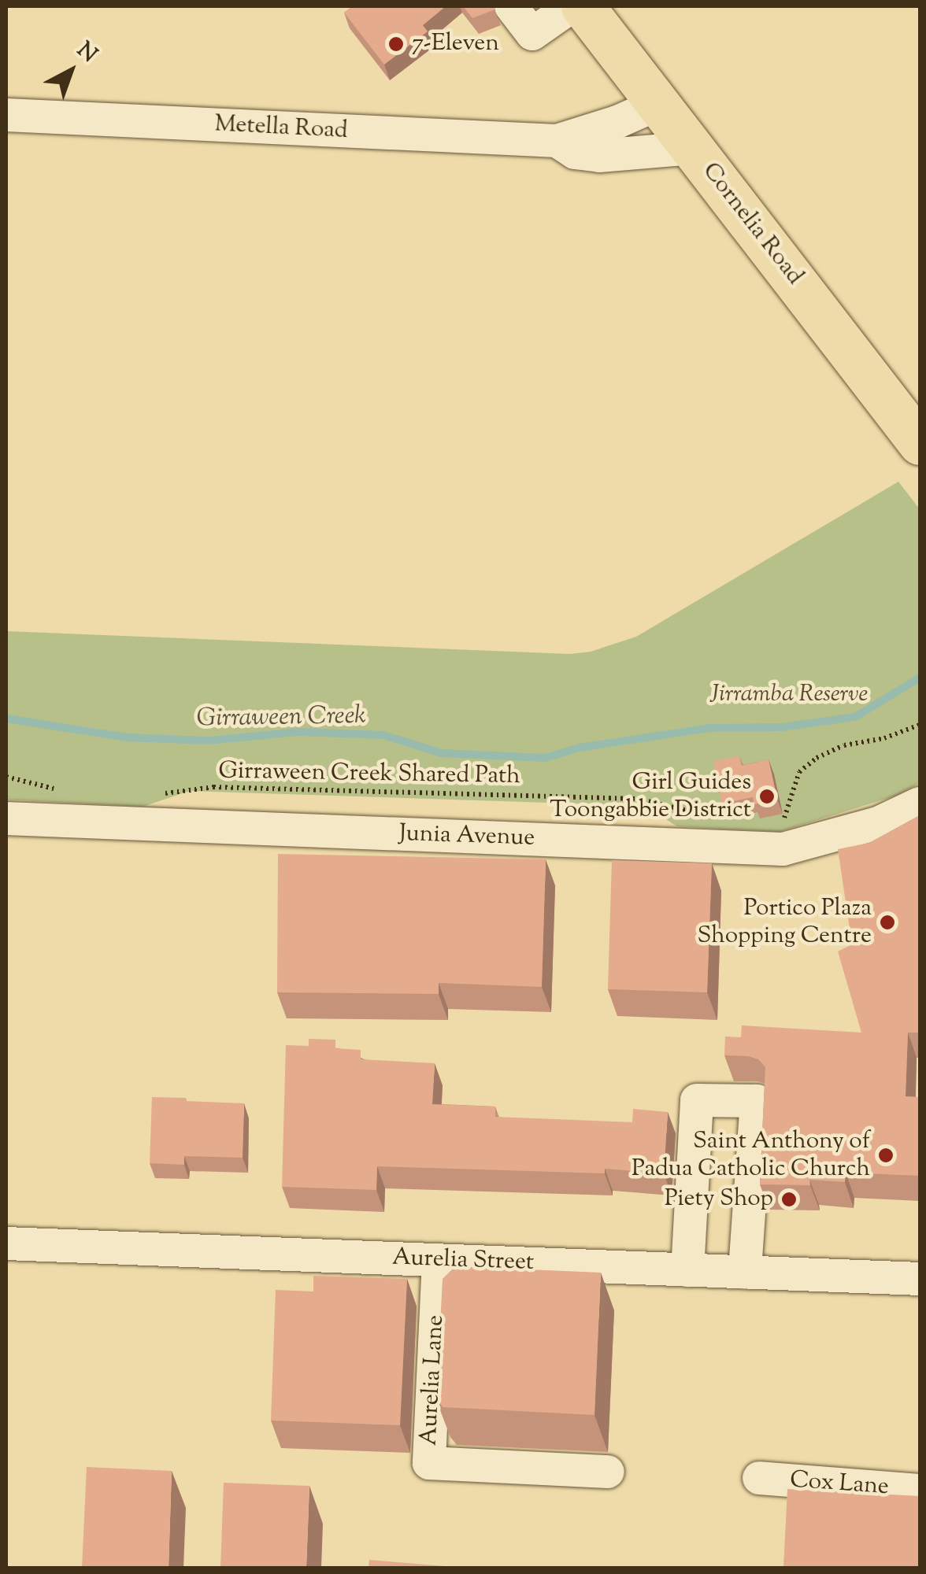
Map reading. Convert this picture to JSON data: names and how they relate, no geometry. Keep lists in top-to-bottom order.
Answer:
{
  "streets": {
    "main road": ["Cornelia Road"],
    "street": [
      "Metella Road",
      "Junia Avenue",
      "Aurelia Street",
      "Aurelia Lane",
      "Cox Lane"
    ],
    "path": ["Girraween Creek Shared Path"]
  },
  "crossings": [
    ["Metella Road", "Cornelia Road"],
    ["Aurelia Street", "Aurelia Lane"]
  ],
  "water": ["Girraween Creek"],
  "parks": ["Jirramba Reserve"],
  "places": [
    "7-Eleven",
    "Girl Guides Toongabbie District",
    "Portico Plaza Shopping Centre",
    "Saint Anthony of Padua Catholic Church",
    "Piety Shop"
  ],
  "north": "top right"
}
